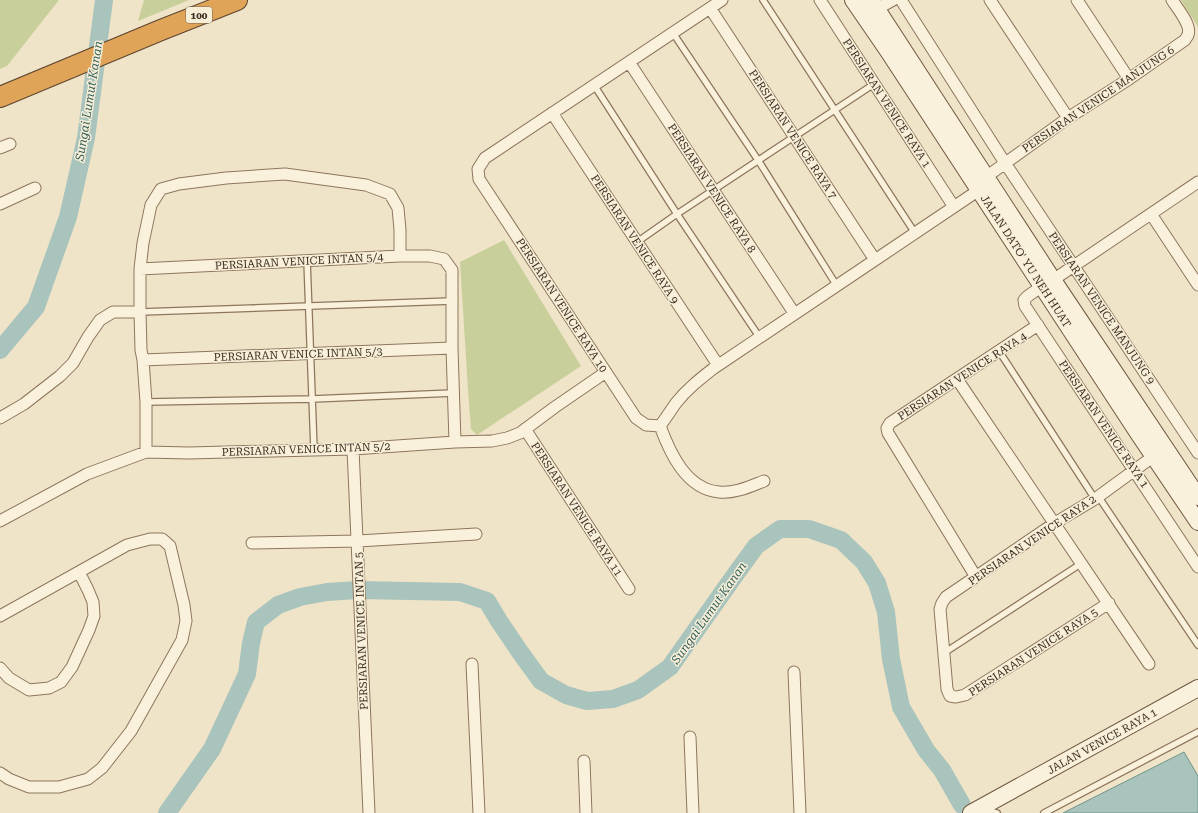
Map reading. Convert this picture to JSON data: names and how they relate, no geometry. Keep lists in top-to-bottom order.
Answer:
{
  "streets": {
    "highway": ["100"],
    "main road": ["JALAN DATO' YU NEH HUAT", "JALAN VENICE RAYA 1"],
    "street": [
      "PERSIARAN VENICE MANJUNG 6",
      "PERSIARAN VENICE RAYA 1",
      "PERSIARAN VENICE RAYA 7",
      "PERSIARAN VENICE RAYA 8",
      "PERSIARAN VENICE RAYA 9",
      "PERSIARAN VENICE INTAN 5/4",
      "PERSIARAN VENICE RAYA 10",
      "PERSIARAN VENICE MANJUNG 9",
      "PERSIARAN VENICE INTAN 5/3",
      "PERSIARAN VENICE RAYA 4",
      "PERSIARAN VENICE INTAN 5/2",
      "PERSIARAN VENICE RAYA 11",
      "PERSIARAN VENICE RAYA 2",
      "PERSIARAN VENICE INTAN 5",
      "PERSIARAN VENICE RAYA 5"
    ]
  },
  "crossings": [
    ["PERSIARAN VENICE MANJUNG 6", "PERSIARAN VENICE RAYA 1"],
    ["PERSIARAN VENICE MANJUNG 6", "PERSIARAN VENICE RAYA 7"],
    ["PERSIARAN VENICE MANJUNG 6", "PERSIARAN VENICE RAYA 8"],
    ["PERSIARAN VENICE MANJUNG 6", "PERSIARAN VENICE RAYA 9"],
    ["PERSIARAN VENICE MANJUNG 6", "JALAN DATO' YU NEH HUAT"],
    ["PERSIARAN VENICE MANJUNG 6", "PERSIARAN VENICE RAYA 10"],
    ["PERSIARAN VENICE MANJUNG 6", "PERSIARAN VENICE MANJUNG 9"],
    ["PERSIARAN VENICE RAYA 1", "JALAN DATO' YU NEH HUAT"],
    ["PERSIARAN VENICE RAYA 1", "PERSIARAN VENICE RAYA 4"],
    ["PERSIARAN VENICE RAYA 1", "PERSIARAN VENICE RAYA 2"],
    ["PERSIARAN VENICE RAYA 9", "PERSIARAN VENICE RAYA 10"],
    ["JALAN DATO' YU NEH HUAT", "PERSIARAN VENICE RAYA 2"],
    ["PERSIARAN VENICE RAYA 10", "PERSIARAN VENICE INTAN 5/2"],
    ["PERSIARAN VENICE RAYA 4", "PERSIARAN VENICE RAYA 2"],
    ["PERSIARAN VENICE INTAN 5/2", "PERSIARAN VENICE RAYA 11"],
    ["PERSIARAN VENICE INTAN 5/2", "PERSIARAN VENICE INTAN 5"],
    ["PERSIARAN VENICE RAYA 2", "PERSIARAN VENICE RAYA 5"]
  ],
  "water": ["Sungai Lumut Kanan"]
}
